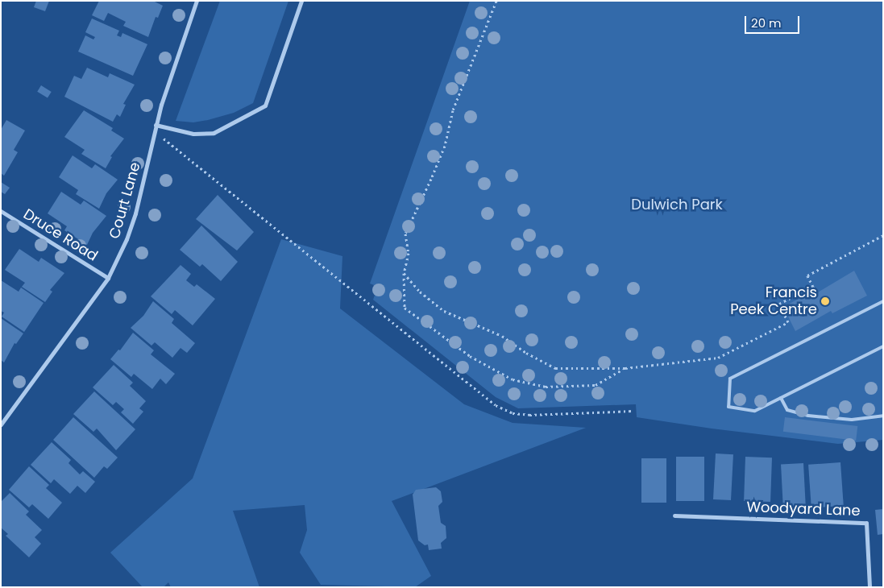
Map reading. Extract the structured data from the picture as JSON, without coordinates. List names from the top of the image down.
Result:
{
  "streets": {
    "street": ["Court Lane", "Druce Road", "Woodyard Lane"]
  },
  "crossings": [
    ["Court Lane", "Druce Road"]
  ],
  "parks": ["Dulwich Park"],
  "places": ["Francis Peek Centre"],
  "scale_bar": "20 m"
}
